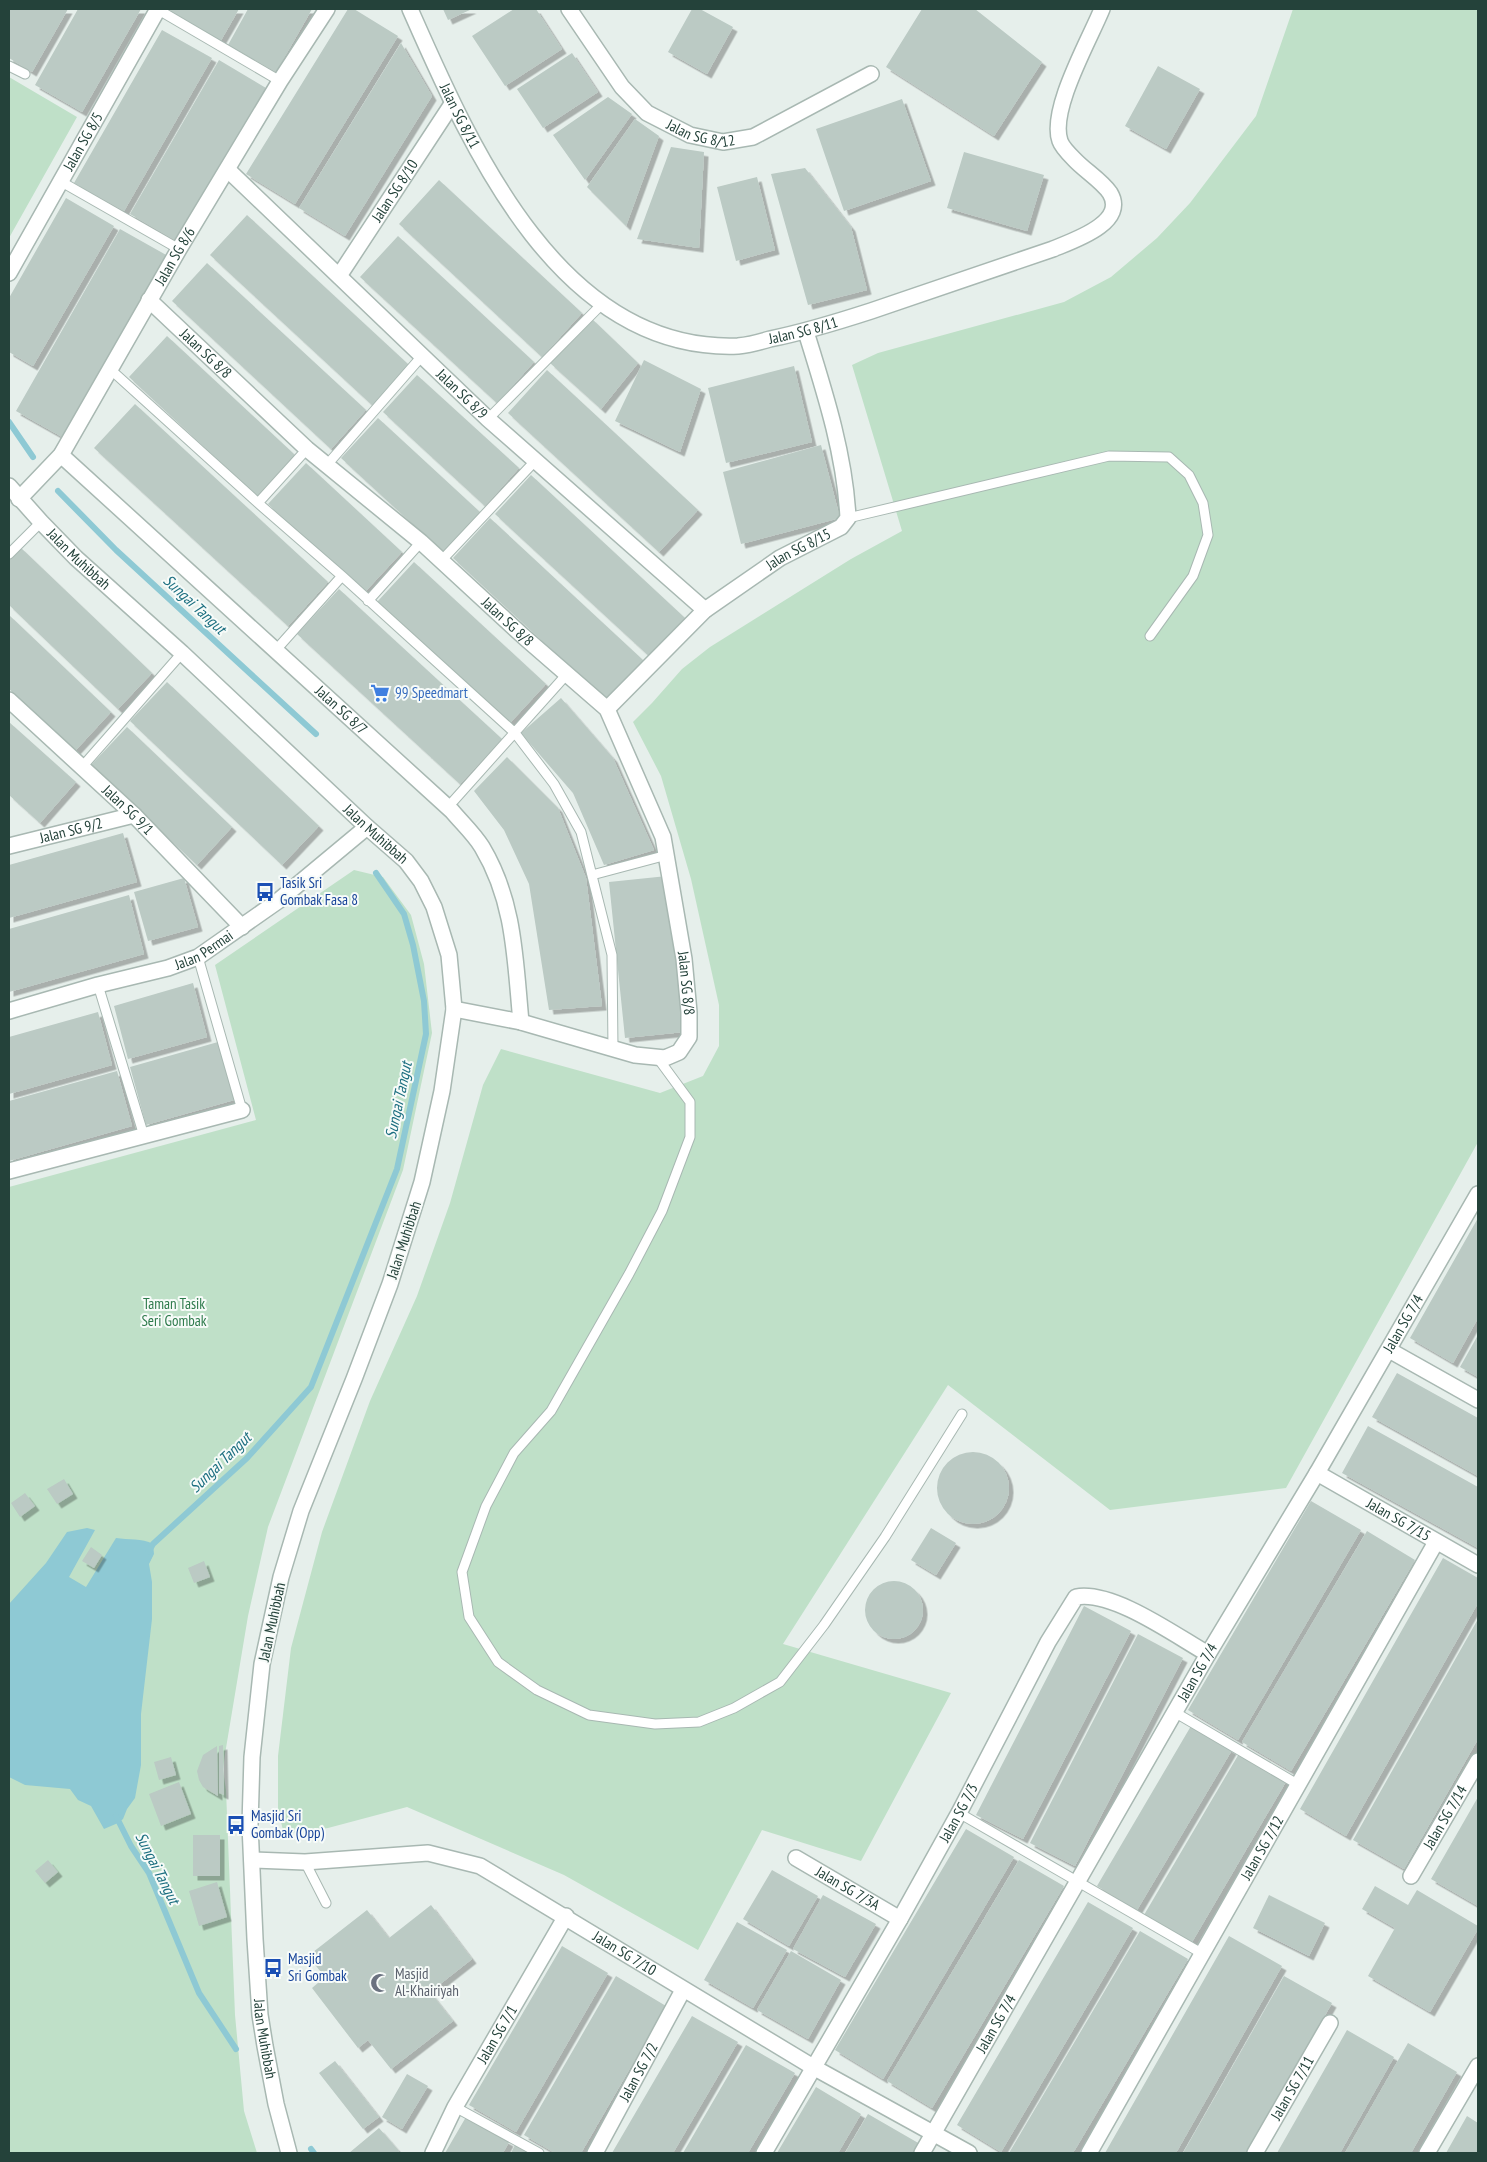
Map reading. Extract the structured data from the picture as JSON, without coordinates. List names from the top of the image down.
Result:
{
  "streets": {
    "street": [
      "Jalan SG 8/11",
      "Jalan SG 8/12",
      "Jalan SG 8/5",
      "Jalan SG 8/10",
      "Jalan SG 8/6",
      "Jalan SG 8/8",
      "Jalan SG 8/9",
      "Jalan SG 8/15",
      "Jalan Muhibbah",
      "Jalan SG 8/7",
      "Jalan SG 9/1",
      "Jalan SG 9/2",
      "Jalan Permai",
      "Jalan SG 7/4",
      "Jalan SG 7/15",
      "Jalan SG 7/3",
      "Jalan SG 7/14",
      "Jalan SG 7/12",
      "Jalan SG 7/3A",
      "Jalan SG 7/10",
      "Jalan SG 7/1",
      "Jalan SG 7/2",
      "Jalan SG 7/11"
    ]
  },
  "crossings": [
    ["Jalan SG 8/11", "Jalan SG 8/10"],
    ["Jalan SG 8/10", "Jalan SG 8/9"],
    ["Jalan SG 8/6", "Jalan SG 8/8"],
    ["Jalan SG 8/6", "Jalan SG 8/9"],
    ["Jalan SG 8/6", "Jalan Muhibbah"],
    ["Jalan SG 8/6", "Jalan SG 8/7"],
    ["Jalan SG 8/8", "Jalan SG 8/15"],
    ["Jalan SG 8/9", "Jalan SG 8/15"],
    ["Jalan Muhibbah", "Jalan Permai"],
    ["Jalan Muhibbah", "Jalan SG 7/10"],
    ["Jalan SG 9/1", "Jalan SG 9/2"],
    ["Jalan SG 9/1", "Jalan Permai"],
    ["Jalan SG 7/4", "Jalan SG 7/15"],
    ["Jalan SG 7/4", "Jalan SG 7/3"],
    ["Jalan SG 7/4", "Jalan SG 7/10"],
    ["Jalan SG 7/15", "Jalan SG 7/12"],
    ["Jalan SG 7/3", "Jalan SG 7/3A"],
    ["Jalan SG 7/3", "Jalan SG 7/10"],
    ["Jalan SG 7/10", "Jalan SG 7/1"],
    ["Jalan SG 7/10", "Jalan SG 7/2"]
  ],
  "water": ["Sungai Tangut"],
  "parks": ["Taman Tasik Seri Gombak"],
  "places": {
    "supermarket": ["99 Speedmart"],
    "bus stop": ["Tasik Sri Gombak Fasa 8", "Masjid Sri Gombak (Opp)", "Masjid Sri Gombak"],
    "mosque": ["Masjid Al-Khairiyah"]
  }
}
